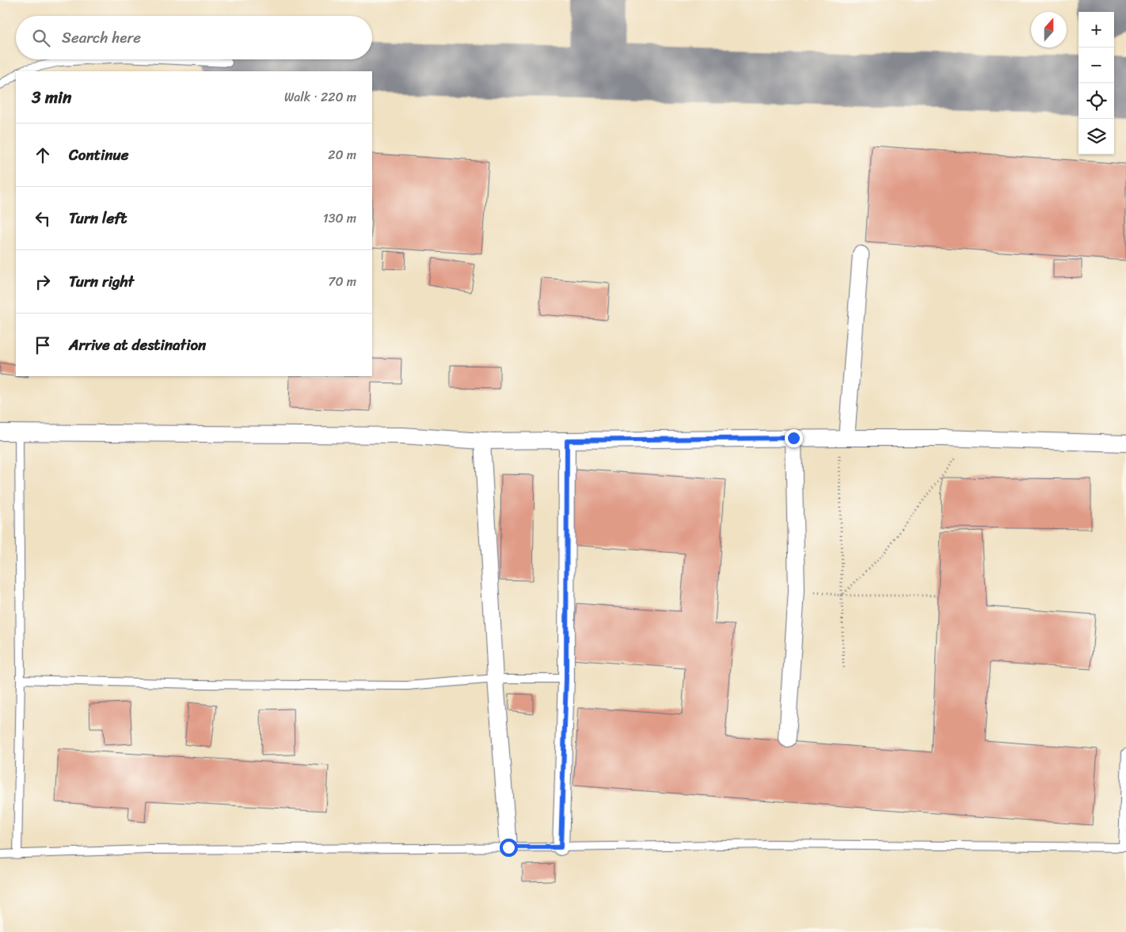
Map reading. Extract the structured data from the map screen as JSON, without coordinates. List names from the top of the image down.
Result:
{
  "north": "top",
  "page": {
    "map_buttons": ["+", "−"],
    "search": "Search here",
    "heading": ["3 min", "Walk · 220 m"],
    "list": [
      ["Continue", "20 m"],
      ["Turn left", "130 m"],
      ["Turn right", "70 m"],
      "Arrive at destination"
    ]
  }
}
